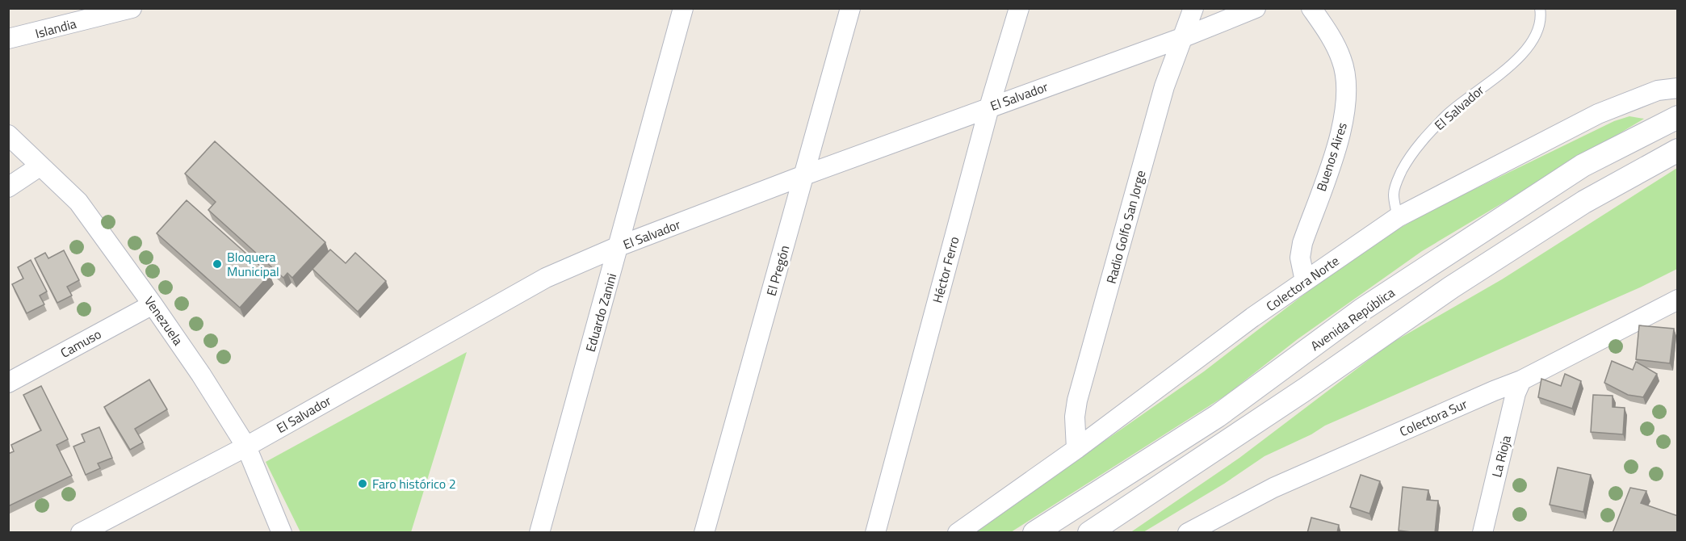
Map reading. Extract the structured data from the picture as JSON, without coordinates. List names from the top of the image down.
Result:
{
  "streets": {
    "street": [
      "Islandia",
      "El Salvador",
      "Buenos Aires",
      "Radio Golfo San Jorge",
      "Héctor Ferro",
      "El Pregón",
      "Colectora Norte",
      "Eduardo Zanini",
      "Avenida República",
      "Venezuela",
      "Camuso",
      "Colectora Sur",
      "La Rioja"
    ]
  },
  "crossings": [
    ["El Salvador", "Radio Golfo San Jorge"],
    ["El Salvador", "Héctor Ferro"],
    ["El Salvador", "El Pregón"],
    ["El Salvador", "Colectora Norte"],
    ["El Salvador", "Eduardo Zanini"],
    ["El Salvador", "Venezuela"],
    ["Buenos Aires", "Colectora Norte"],
    ["Radio Golfo San Jorge", "Colectora Norte"],
    ["Venezuela", "Camuso"],
    ["Colectora Sur", "La Rioja"]
  ],
  "places": ["Bloquera Municipal", "Faro histórico 2"]
}
